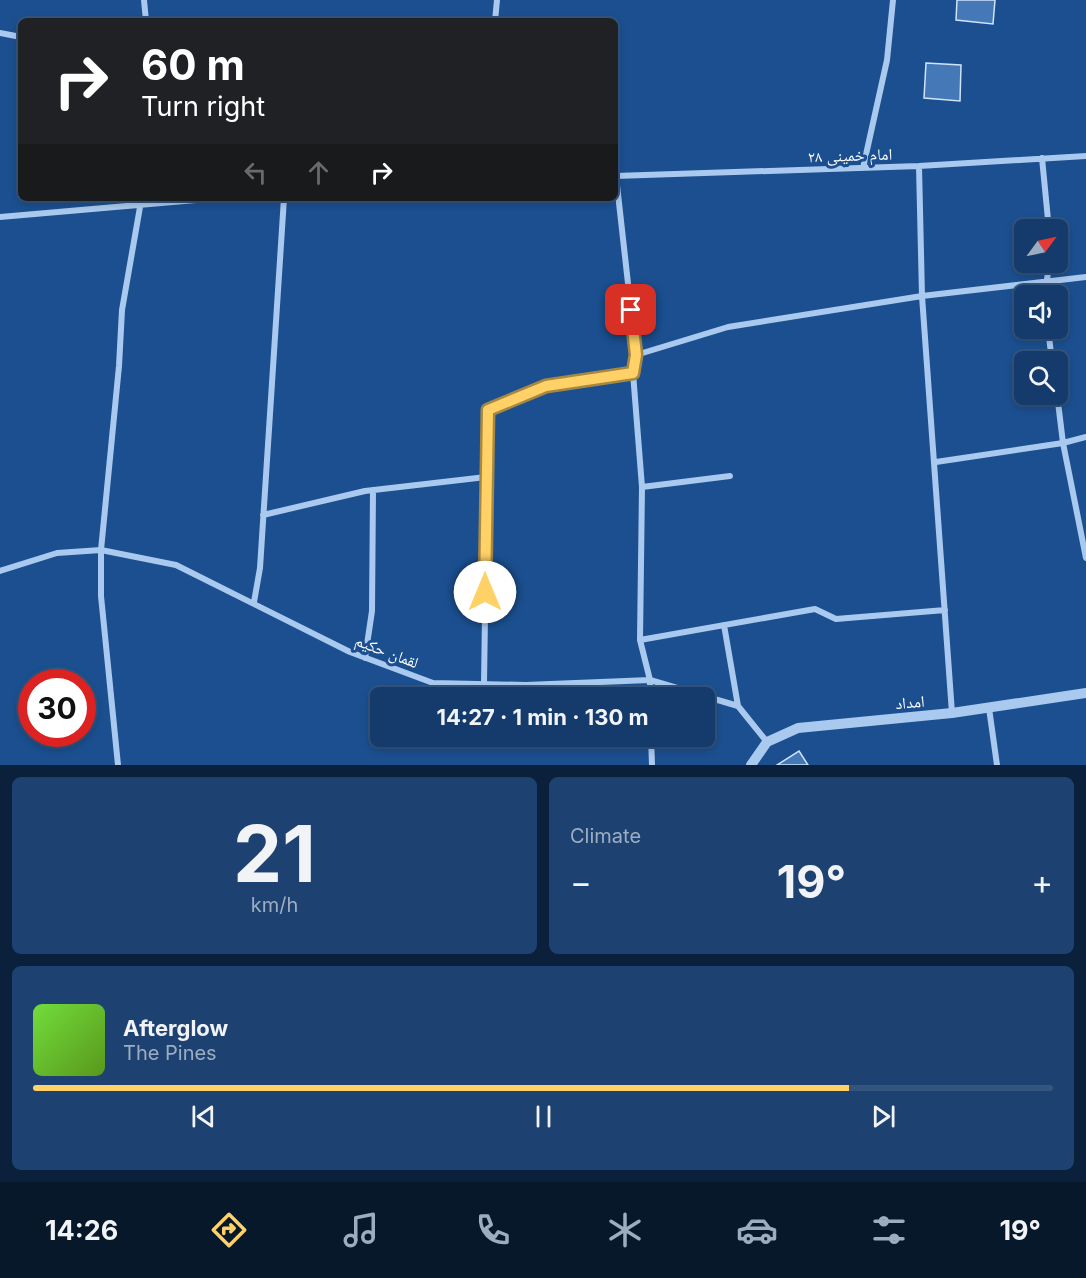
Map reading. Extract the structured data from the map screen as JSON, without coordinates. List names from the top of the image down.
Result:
{
  "streets": {
    "street": ["امام خمینی ۲۸", "لقمان حکیم", "امداد"]
  },
  "north": "top right",
  "page": {
    "turn": ["60 m", "Turn right"],
    "limit": "30",
    "trip": "14:27 · 1 min · 130 m",
    "tile": [
      ["21", "km/h"],
      "Climate"
    ],
    "heat": ["−", "19°", "+"],
    "song": ["Afterglow", "The Pines"],
    "tabs": ["14:26", "19°"]
  }
}
